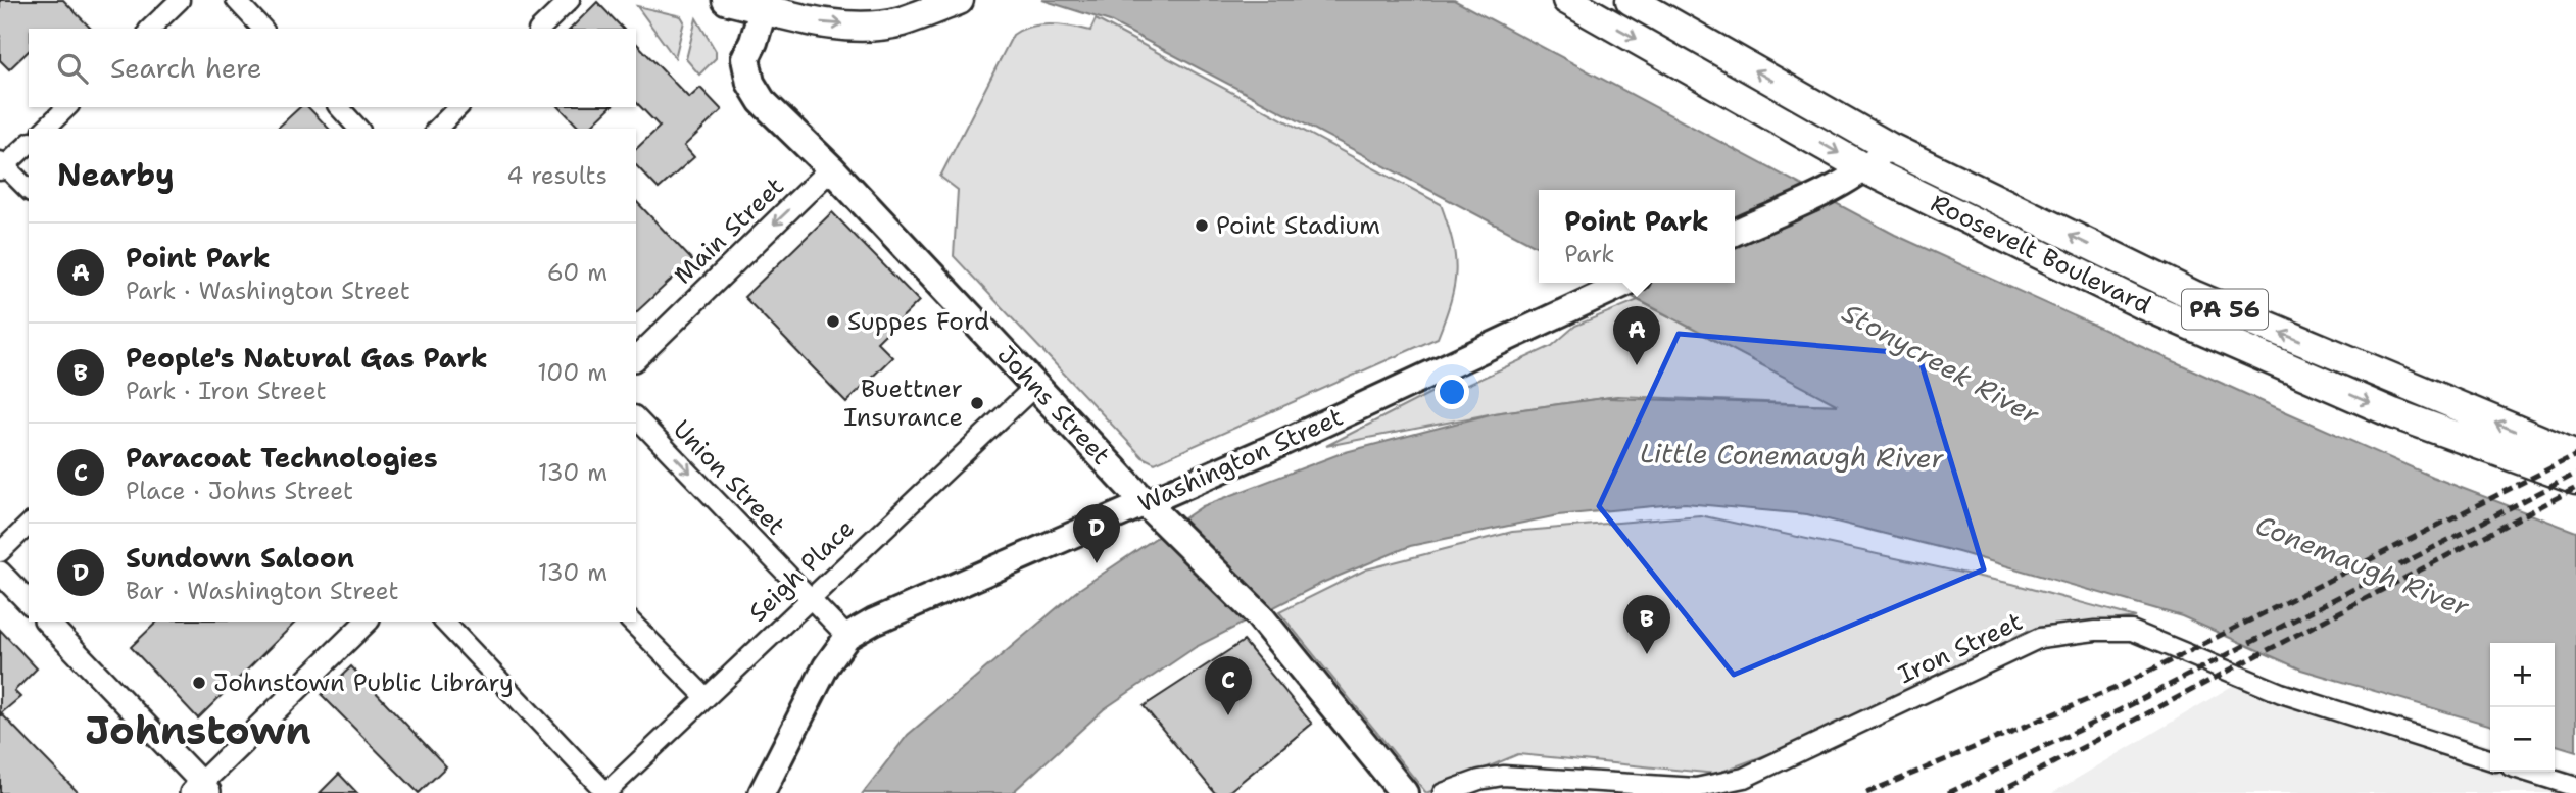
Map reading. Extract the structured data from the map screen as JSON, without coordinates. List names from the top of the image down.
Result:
{
  "streets": {
    "highway": ["Roosevelt Boulevard", "PA 56"],
    "main road": ["Johns Street", "Washington Street"],
    "street": [
      "Main Street",
      "Union Street",
      "Seigh Place",
      "Iron Street"
    ]
  },
  "crossings": [
    ["Main Street", "Johns Street"],
    ["Johns Street", "Washington Street"],
    ["Johns Street", "Seigh Place"],
    ["Washington Street", "Union Street"],
    ["Union Street", "Seigh Place"]
  ],
  "one_way": ["Main Street"],
  "districts": ["Johnstown"],
  "water": ["Stonycreek River", "Little Conemaugh River", "Conemaugh River"],
  "places": [
    "Point Stadium",
    "Suppes Ford",
    "Buettner Insurance",
    "Johnstown Public Library"
  ],
  "page": {
    "search": "Search here",
    "heading": ["Nearby", "4 results"],
    "popup": ["Point Park", "Park"],
    "list": [
      {
        "mark": "A",
        "name": "Point Park",
        "note": "Park · Washington Street",
        "value": "60 m"
      },
      {
        "mark": "B",
        "name": "People's Natural Gas Park",
        "note": "Park · Iron Street",
        "value": "100 m"
      },
      {
        "mark": "C",
        "name": "Paracoat Technologies",
        "note": "Place · Johns Street",
        "value": "130 m"
      },
      {
        "mark": "D",
        "name": "Sundown Saloon",
        "note": "Bar · Washington Street",
        "value": "130 m"
      }
    ],
    "pins": [
      "A",
      "D",
      "B",
      "C"
    ],
    "map_buttons": ["+", "−"]
  }
}
